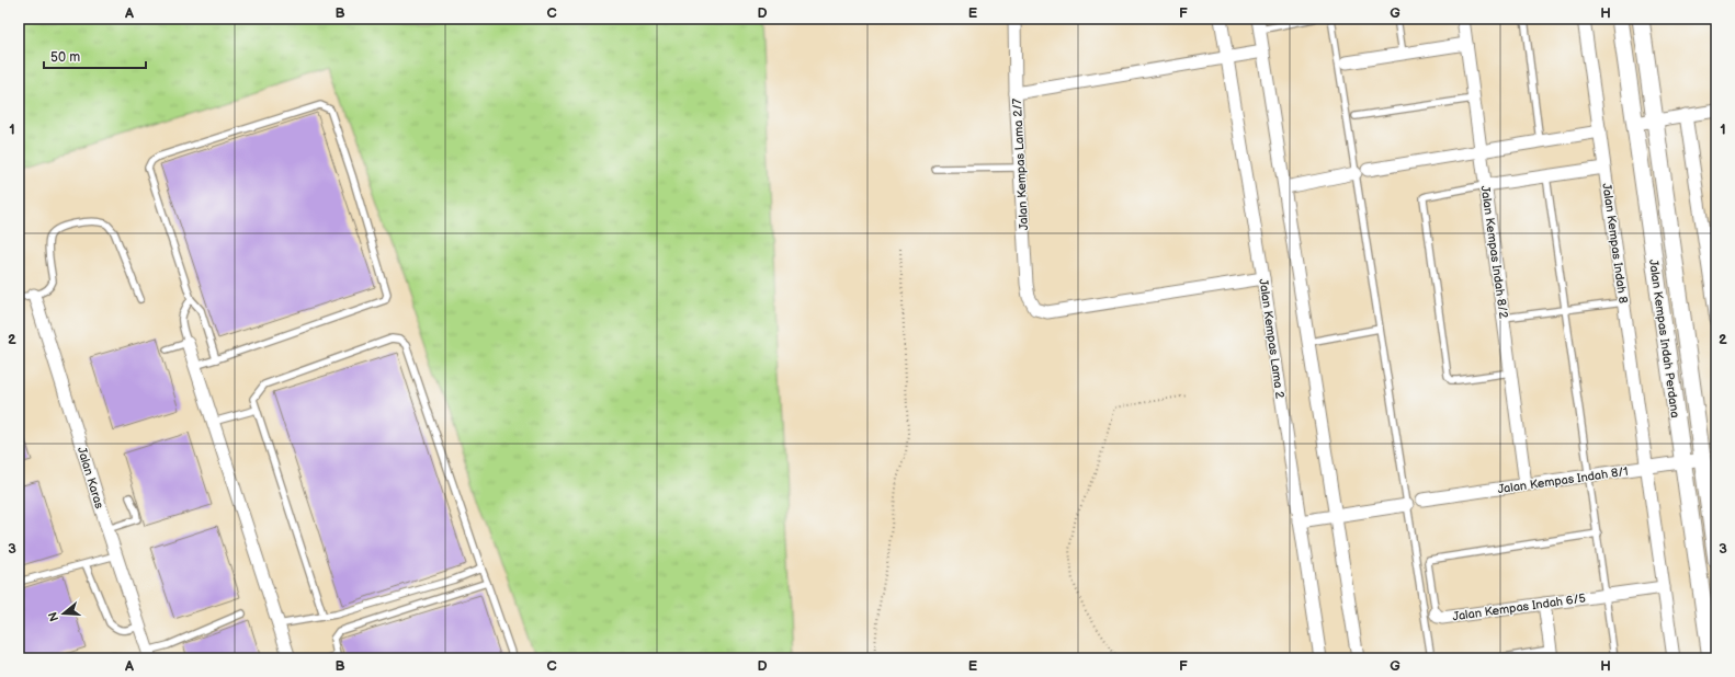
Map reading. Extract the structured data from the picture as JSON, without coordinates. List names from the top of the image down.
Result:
{
  "streets": {
    "street": [
      "Jalan Kempas Lama 2/7",
      "Jalan Kempas Indah 8",
      "Jalan Kempas Indah 8/2",
      "Jalan Kempas Lama 2",
      "Jalan Kempas Indah Perdana",
      "Jalan Karas",
      "Jalan Kempas Indah 8/1",
      "Jalan Kempas Indah 6/5"
    ]
  },
  "crossings": [
    ["Jalan Kempas Lama 2/7", "Jalan Kempas Lama 2"],
    ["Jalan Kempas Indah 8", "Jalan Kempas Indah 8/1"],
    ["Jalan Kempas Indah 8", "Jalan Kempas Indah 6/5"],
    ["Jalan Kempas Indah 8/2", "Jalan Kempas Indah 8/1"],
    ["Jalan Kempas Indah Perdana", "Jalan Kempas Indah 8/1"]
  ],
  "scale_bar": "50 m",
  "north": "left",
  "grid": {
    "columns": [
      "A",
      "B",
      "C",
      "D",
      "E",
      "F",
      "G",
      "H"
    ],
    "rows": ["1", "2", "3"]
  }
}
